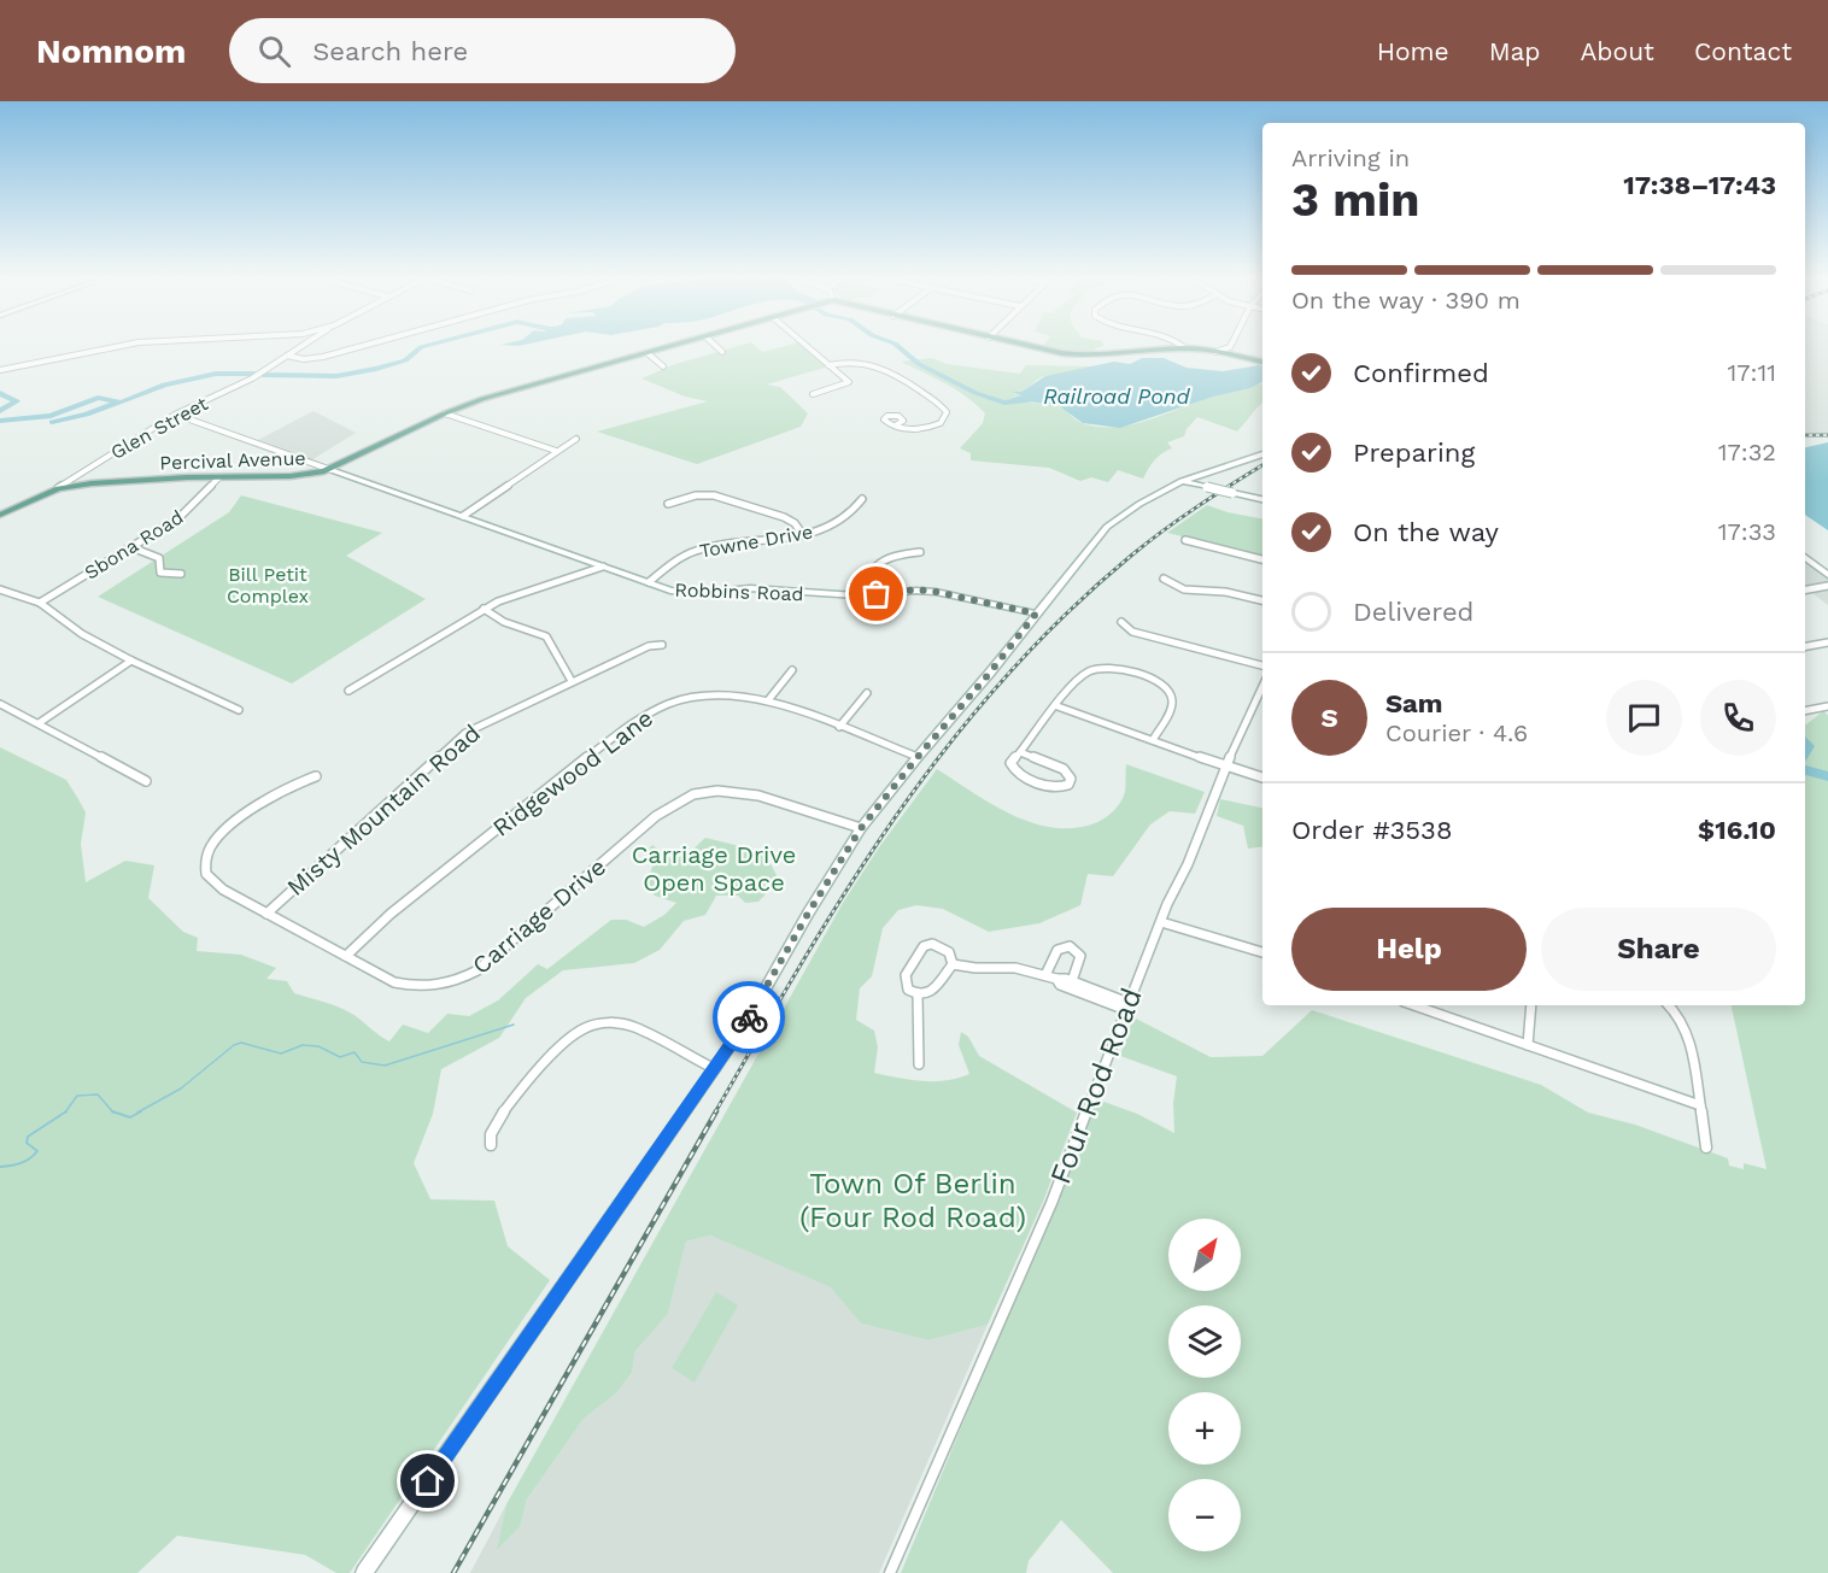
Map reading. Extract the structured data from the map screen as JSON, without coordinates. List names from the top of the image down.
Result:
{
  "streets": {
    "main road": ["Percival Avenue"],
    "street": [
      "Glen Street",
      "Towne Drive",
      "Sbona Road",
      "Robbins Road",
      "Ridgewood Lane",
      "Misty Mountain Road",
      "Carriage Drive",
      "Four Rod Road"
    ]
  },
  "crossings": [
    ["Glen Street", "Percival Avenue"],
    ["Percival Avenue", "Sbona Road"],
    ["Percival Avenue", "Robbins Road"],
    ["Towne Drive", "Robbins Road"],
    ["Ridgewood Lane", "Carriage Drive"],
    ["Misty Mountain Road", "Carriage Drive"]
  ],
  "water": ["Railroad Pond"],
  "parks": ["Bill Petit Complex", "Carriage Drive Open Space", "Town Of Berlin (Four Rod Road)"],
  "north": "top right",
  "page": {
    "header": "Nomnom",
    "search": "Search here",
    "nav": [
      "Home",
      "Map",
      "About",
      "Contact"
    ],
    "heading": ["3 min", "Arriving in", "17:38–17:43"],
    "panel": [
      "Sam",
      "Courier · 4.6",
      "Order #3538",
      "$16.10"
    ],
    "bar": "On the way · 390 m",
    "list": [
      ["Confirmed", "17:11"],
      ["Preparing", "17:32"],
      ["On the way", "17:33"],
      "Delivered"
    ],
    "round": "S",
    "buttons": ["Help", "Share"],
    "map_buttons": ["+", "−"]
  }
}
